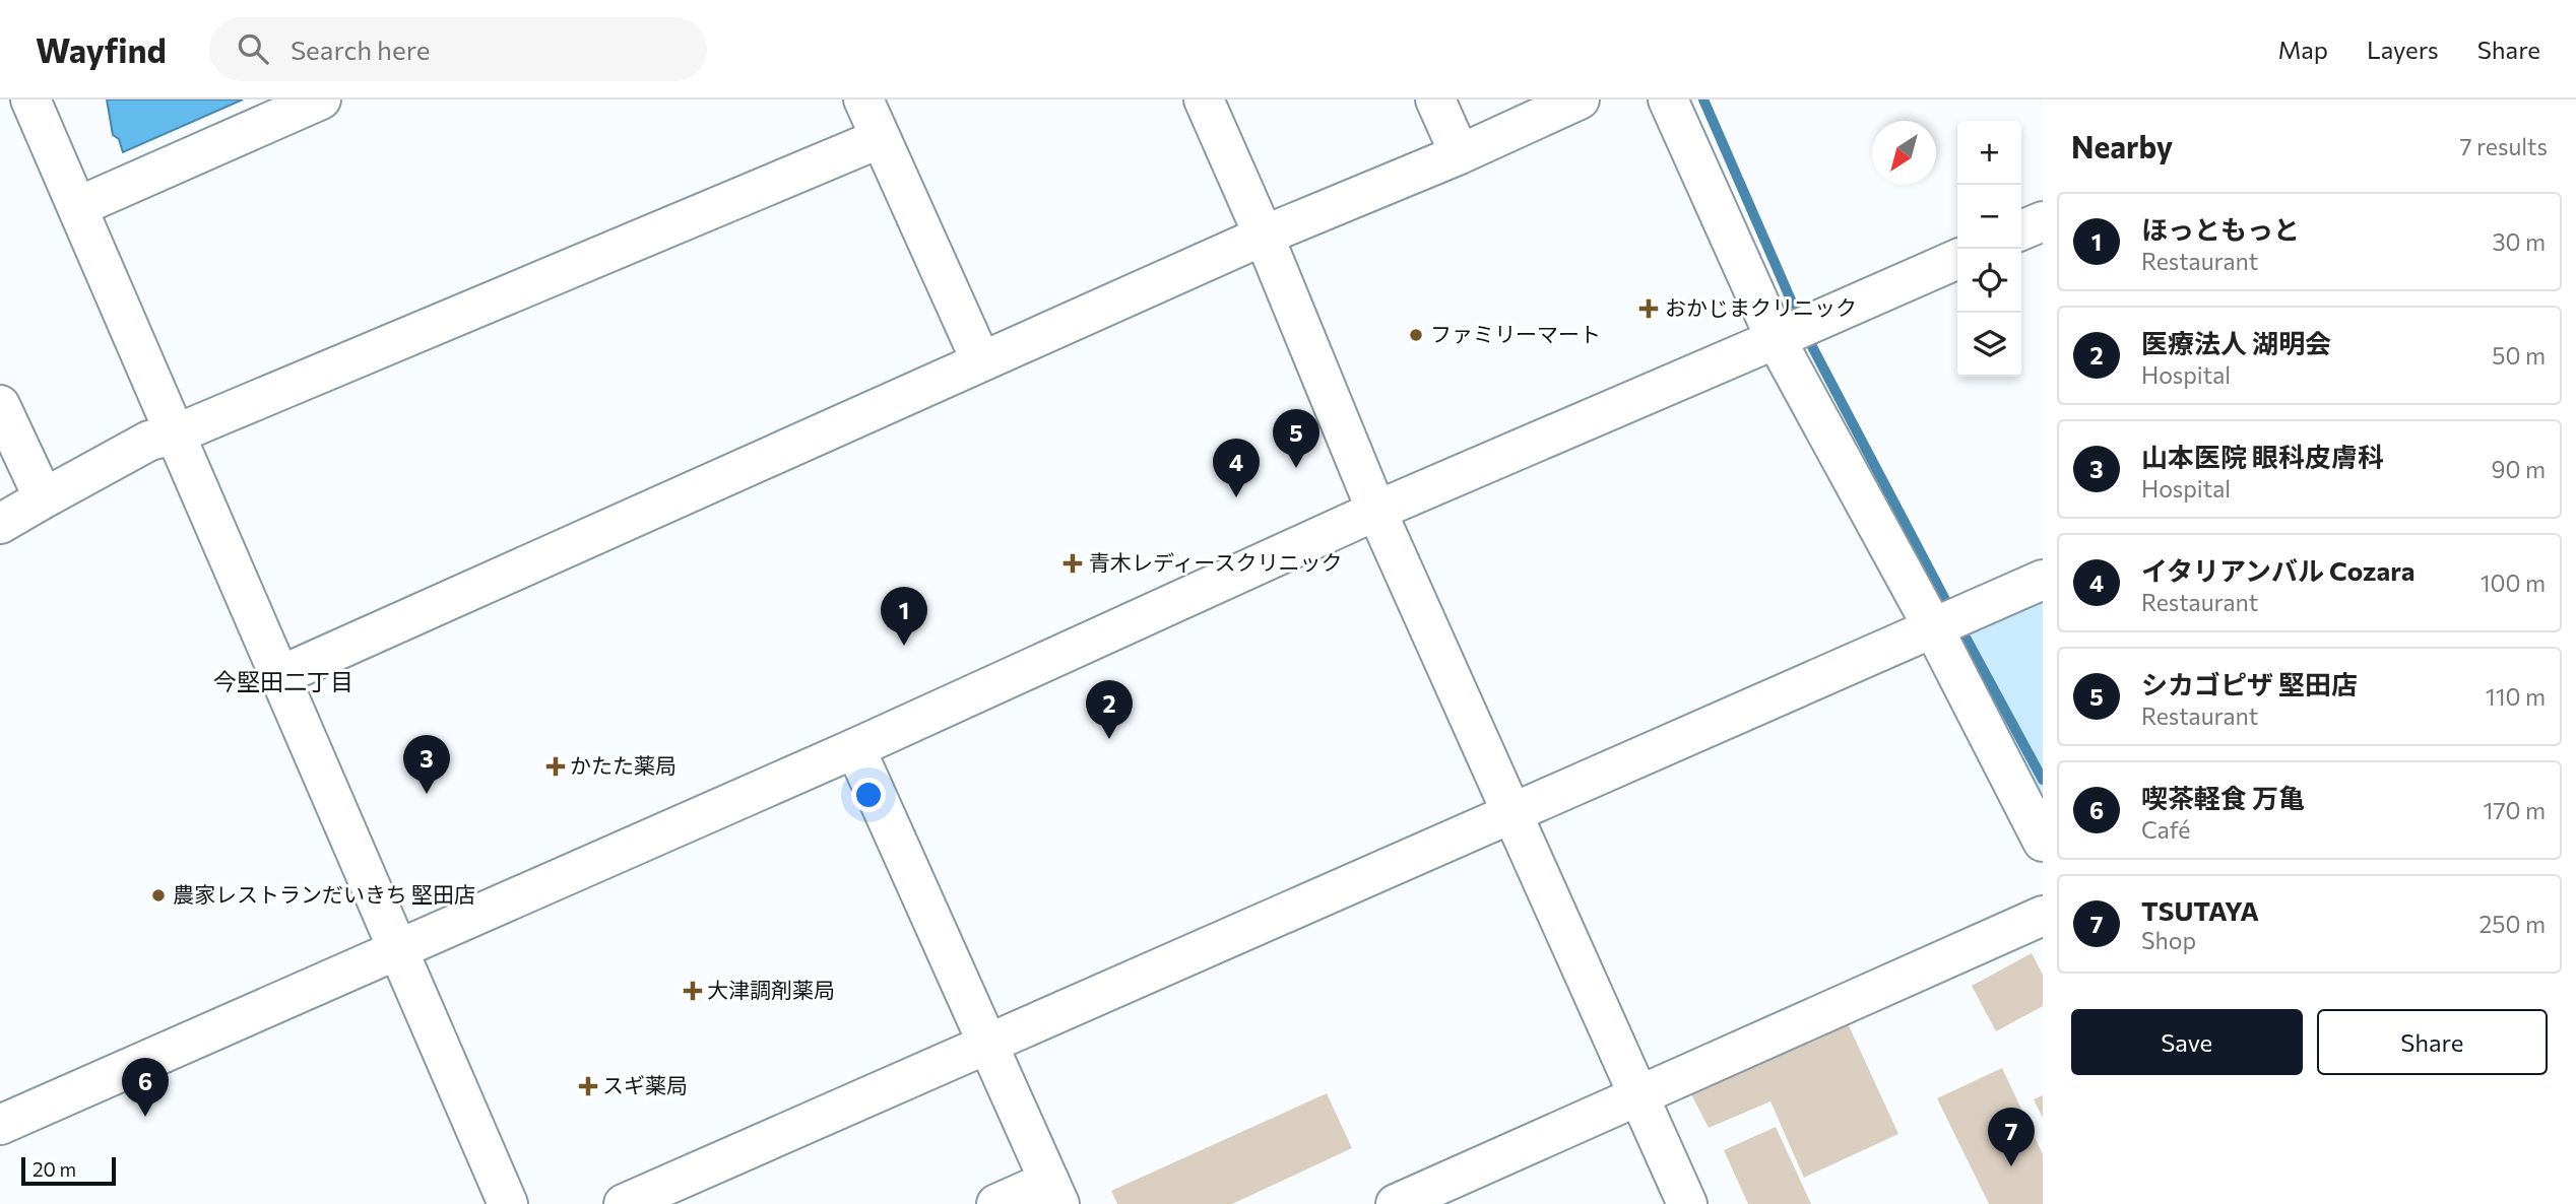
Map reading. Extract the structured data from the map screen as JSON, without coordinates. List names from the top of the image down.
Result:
{
  "districts": ["今堅田二丁目"],
  "places": {
    "health": [
      "おかじまクリニック",
      "青木レディースクリニック",
      "かたた薬局",
      "大津調剤薬局",
      "スギ薬局"
    ],
    "other": ["ファミリーマート", "農家レストランだいきち 堅田店"]
  },
  "scale_bar": "20 m",
  "north": "bottom left",
  "page": {
    "header": "Wayfind",
    "search": "Search here",
    "nav": ["Map", "Layers", "Share"],
    "heading": ["Nearby", "7 results"],
    "map_buttons": ["+", "−"],
    "list": [
      {
        "mark": "1",
        "name": "ほっともっと",
        "note": "Restaurant",
        "value": "30 m"
      },
      {
        "mark": "2",
        "name": "医療法人 湖明会",
        "note": "Hospital",
        "value": "50 m"
      },
      {
        "mark": "3",
        "name": "山本医院 眼科皮膚科",
        "note": "Hospital",
        "value": "90 m"
      },
      {
        "mark": "4",
        "name": "イタリアンバル Cozara",
        "note": "Restaurant",
        "value": "100 m"
      },
      {
        "mark": "5",
        "name": "シカゴピザ 堅田店",
        "note": "Restaurant",
        "value": "110 m"
      },
      {
        "mark": "6",
        "name": "喫茶軽食 万亀",
        "note": "Café",
        "value": "170 m"
      },
      {
        "mark": "7",
        "name": "TSUTAYA",
        "note": "Shop",
        "value": "250 m"
      }
    ],
    "pins": [
      "5",
      "4",
      "1",
      "2",
      "3",
      "6",
      "7"
    ],
    "buttons": ["Save", "Share"],
    "scale": "20 m"
  }
}
